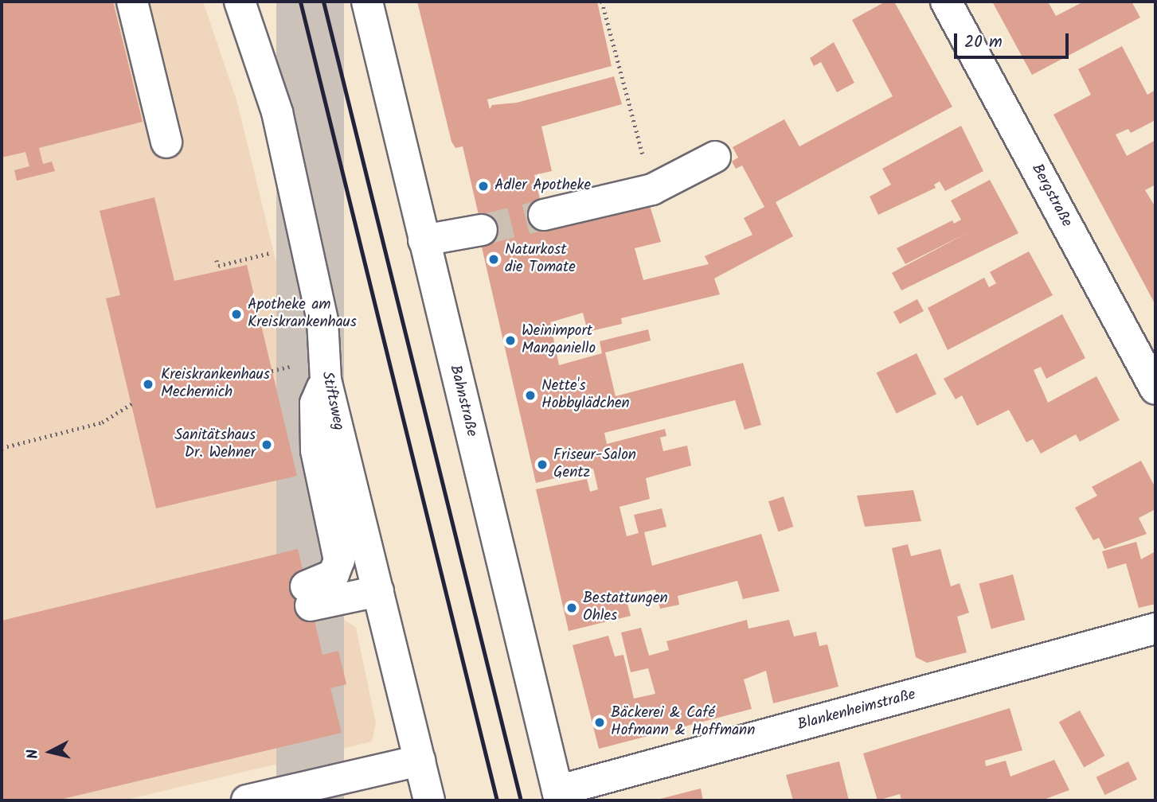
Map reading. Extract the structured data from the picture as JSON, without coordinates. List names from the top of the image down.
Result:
{
  "streets": {
    "street": [
      "Bergstraße",
      "Stiftsweg",
      "Bahnstraße",
      "Blankenheimstraße"
    ]
  },
  "crossings": [
    ["Bahnstraße", "Blankenheimstraße"]
  ],
  "places": [
    "Adler Apotheke",
    "Naturkost die Tomate",
    "Apotheke am Kreiskrankenhaus",
    "Weinimport Manganiello",
    "Kreiskrankenhaus Mechernich",
    "Nette's Hobbylädchen",
    "Sanitätshaus Dr. Wehner",
    "Friseur-Salon Gentz",
    "Bestattungen Ohles",
    "Bäckerei & Café Hofmann & Hoffmann"
  ],
  "scale_bar": "20 m",
  "north": "left"
}
